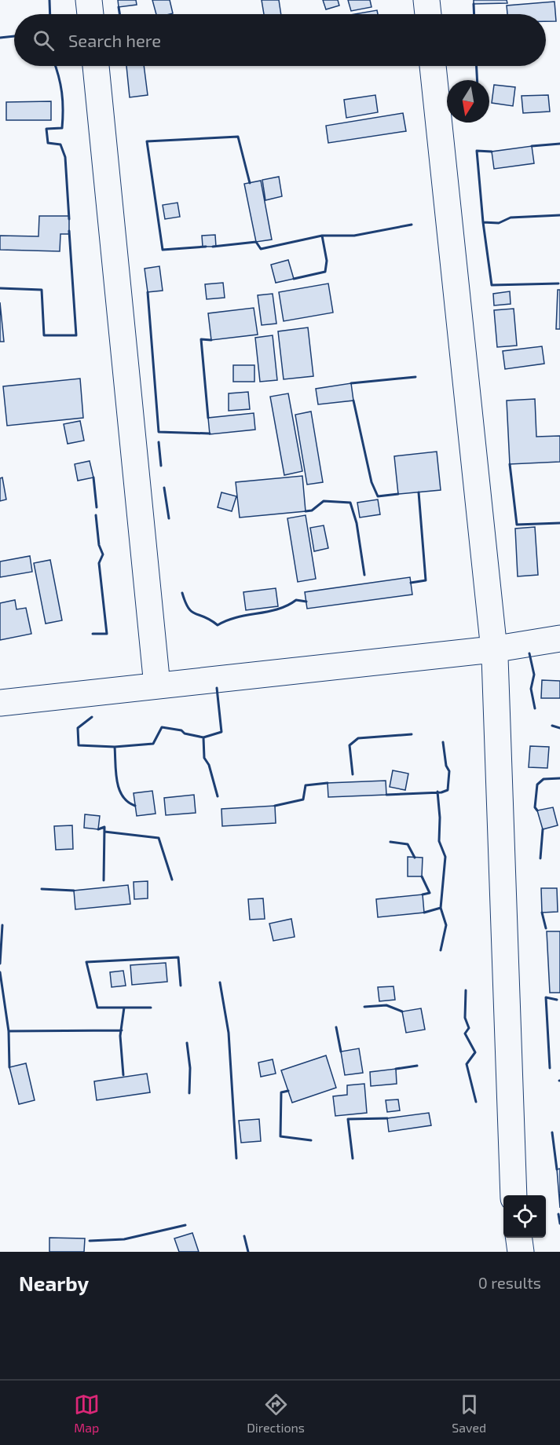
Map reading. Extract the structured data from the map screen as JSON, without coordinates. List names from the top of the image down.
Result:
{
  "north": "bottom",
  "page": {
    "search": "Search here",
    "heading": ["Nearby", "0 results"],
    "nav": ["Map", "Directions", "Saved"]
  }
}
